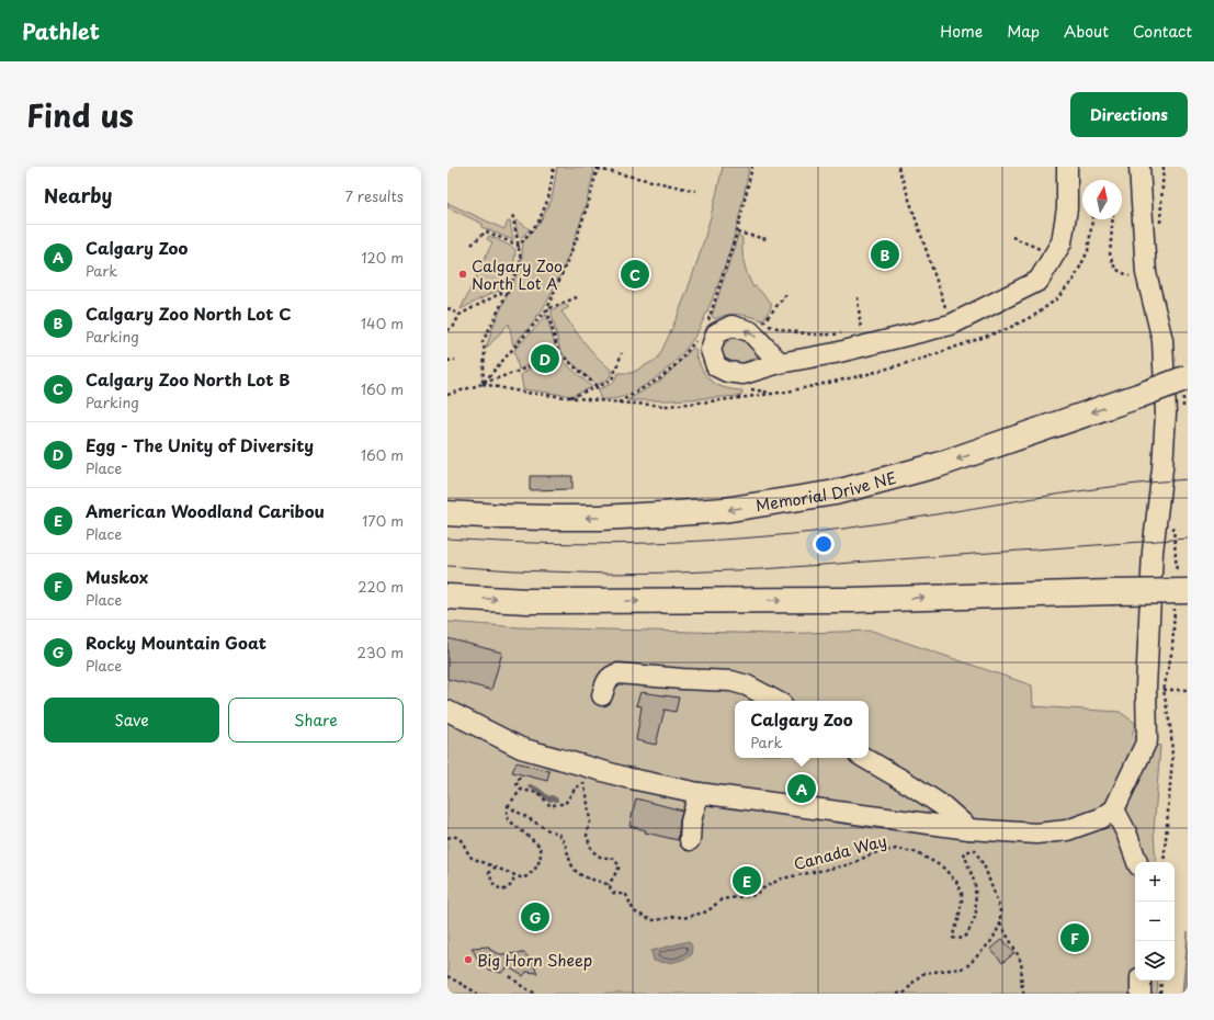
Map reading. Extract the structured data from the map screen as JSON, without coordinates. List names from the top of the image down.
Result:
{
  "streets": {
    "highway": ["Memorial Drive NE"],
    "path": ["Canada Way"]
  },
  "places": ["Calgary Zoo North Lot A", "Big Horn Sheep"],
  "north": "top",
  "page": {
    "header": "Pathlet",
    "nav": [
      "Home",
      "Map",
      "About",
      "Contact"
    ],
    "title": "Find us",
    "buttons": [
      "Directions",
      ["Save", "Share"]
    ],
    "heading": ["Nearby", "7 results"],
    "list": [
      {
        "mark": "A",
        "name": "Calgary Zoo",
        "note": "Park",
        "value": "120 m"
      },
      {
        "mark": "B",
        "name": "Calgary Zoo North Lot C",
        "note": "Parking",
        "value": "140 m"
      },
      {
        "mark": "C",
        "name": "Calgary Zoo North Lot B",
        "note": "Parking",
        "value": "160 m"
      },
      {
        "mark": "D",
        "name": "Egg - The Unity of Diversity",
        "note": "Place",
        "value": "160 m"
      },
      {
        "mark": "E",
        "name": "American Woodland Caribou",
        "note": "Place",
        "value": "170 m"
      },
      {
        "mark": "F",
        "name": "Muskox",
        "note": "Place",
        "value": "220 m"
      },
      {
        "mark": "G",
        "name": "Rocky Mountain Goat",
        "note": "Place",
        "value": "230 m"
      }
    ],
    "pins": [
      "B",
      "C",
      "D",
      "A",
      "E",
      "G",
      "F"
    ],
    "popup": ["Calgary Zoo", "Park"],
    "map_buttons": ["+", "−"]
  }
}
